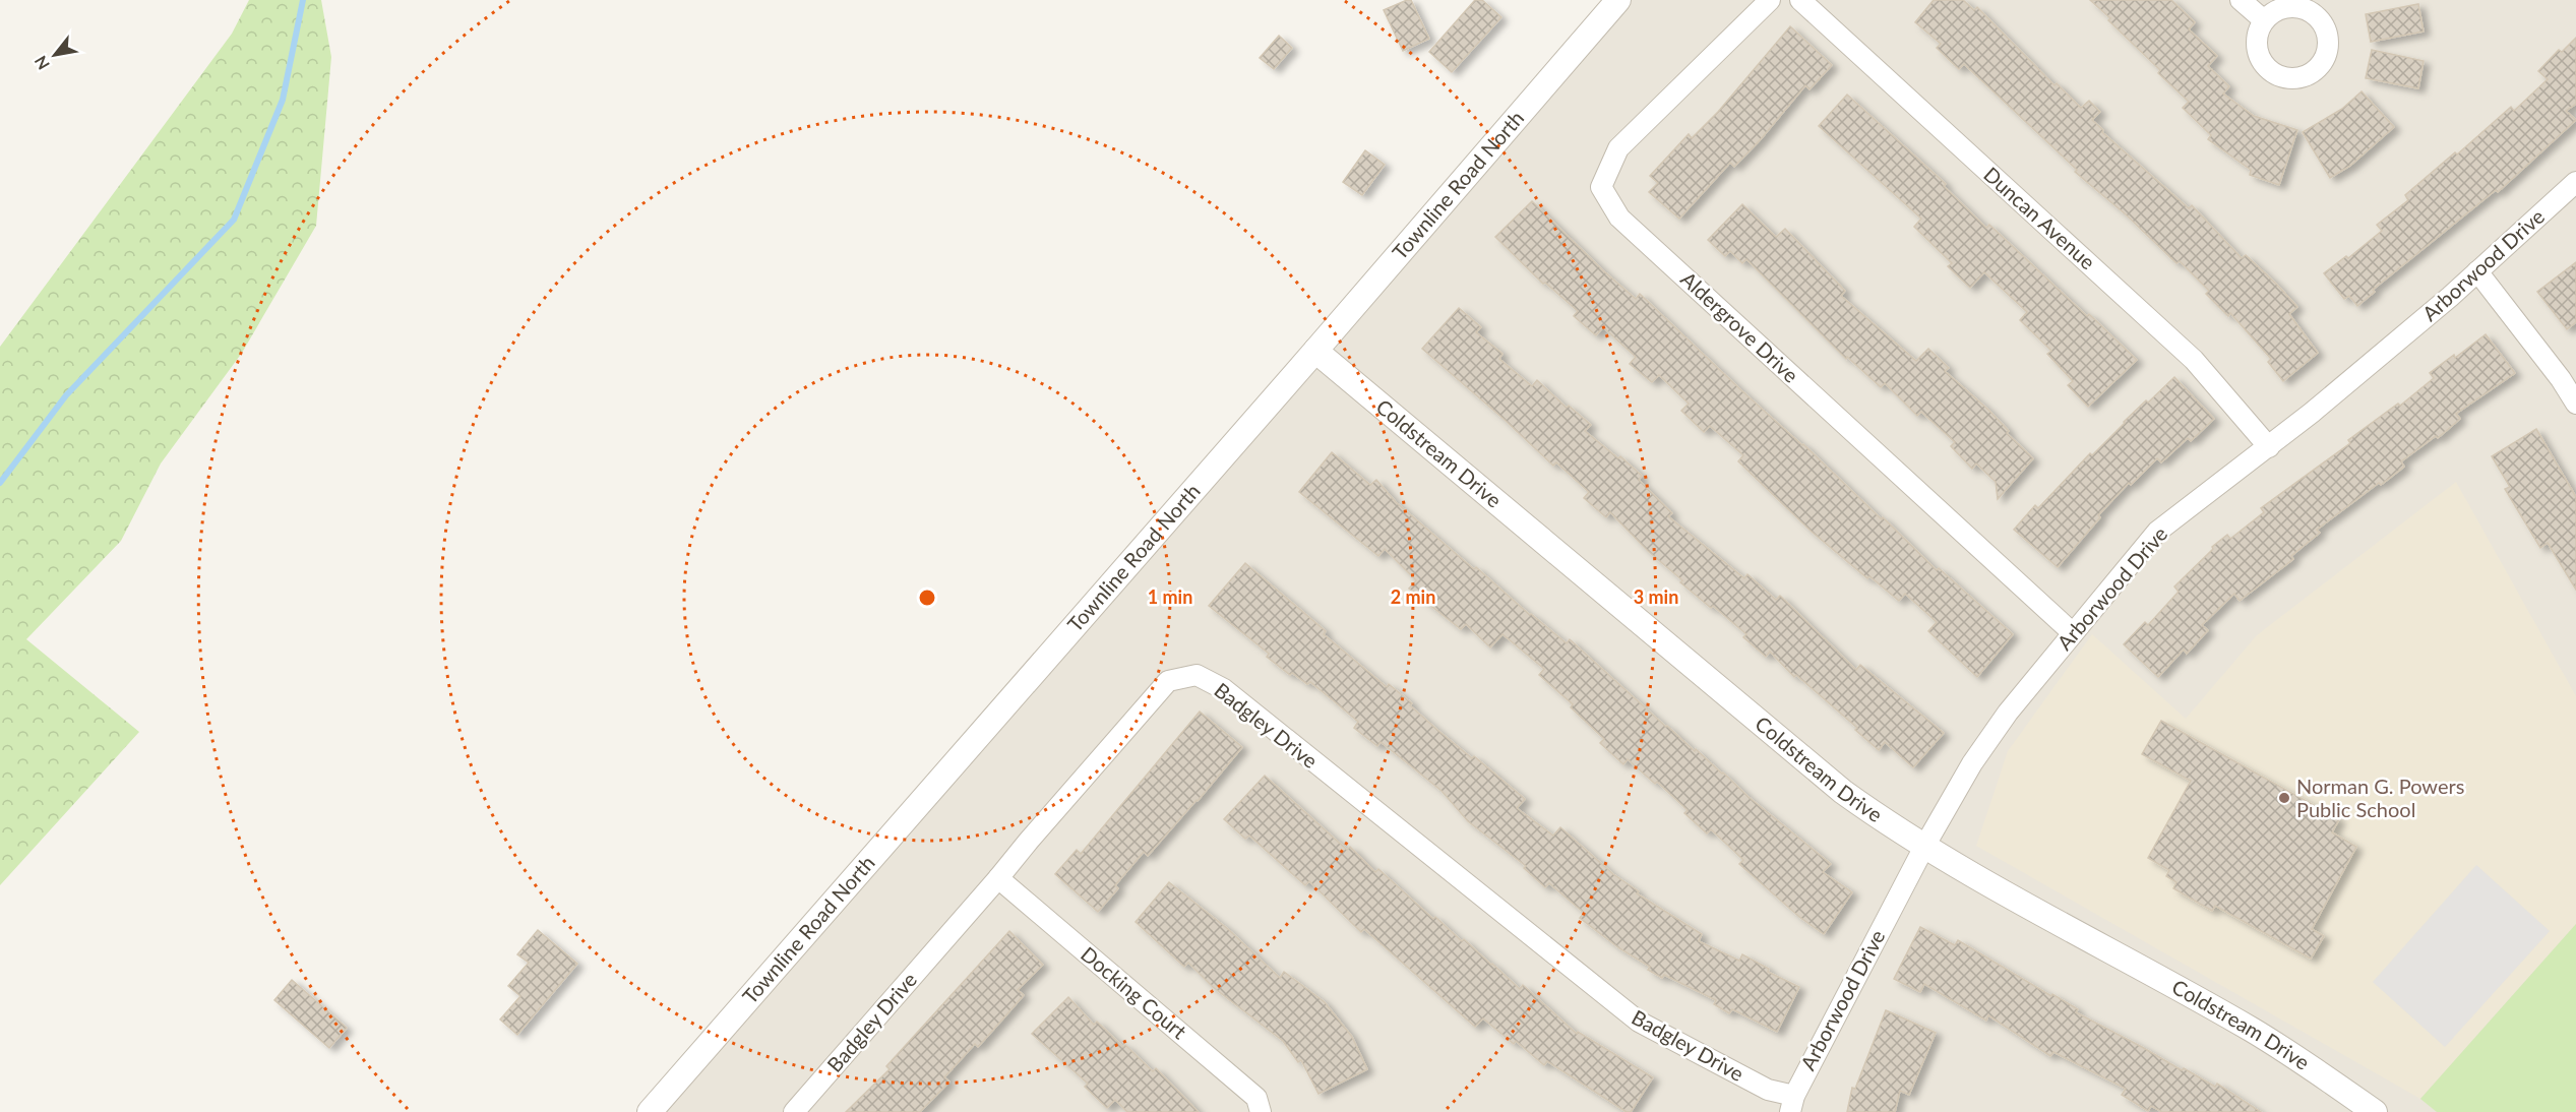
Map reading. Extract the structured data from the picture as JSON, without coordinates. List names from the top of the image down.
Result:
{
  "streets": {
    "street": [
      "Townline Road North",
      "Duncan Avenue",
      "Arborwood Drive",
      "Aldergrove Drive",
      "Coldstream Drive",
      "Badgley Drive",
      "Docking Court"
    ]
  },
  "crossings": [
    ["Townline Road North", "Coldstream Drive"],
    ["Duncan Avenue", "Arborwood Drive"],
    ["Arborwood Drive", "Aldergrove Drive"],
    ["Arborwood Drive", "Coldstream Drive"],
    ["Arborwood Drive", "Badgley Drive"],
    ["Badgley Drive", "Docking Court"]
  ],
  "places": ["Norman G. Powers Public School"],
  "north": "bottom left",
  "rings": ["1 min", "2 min", "3 min"]
}
